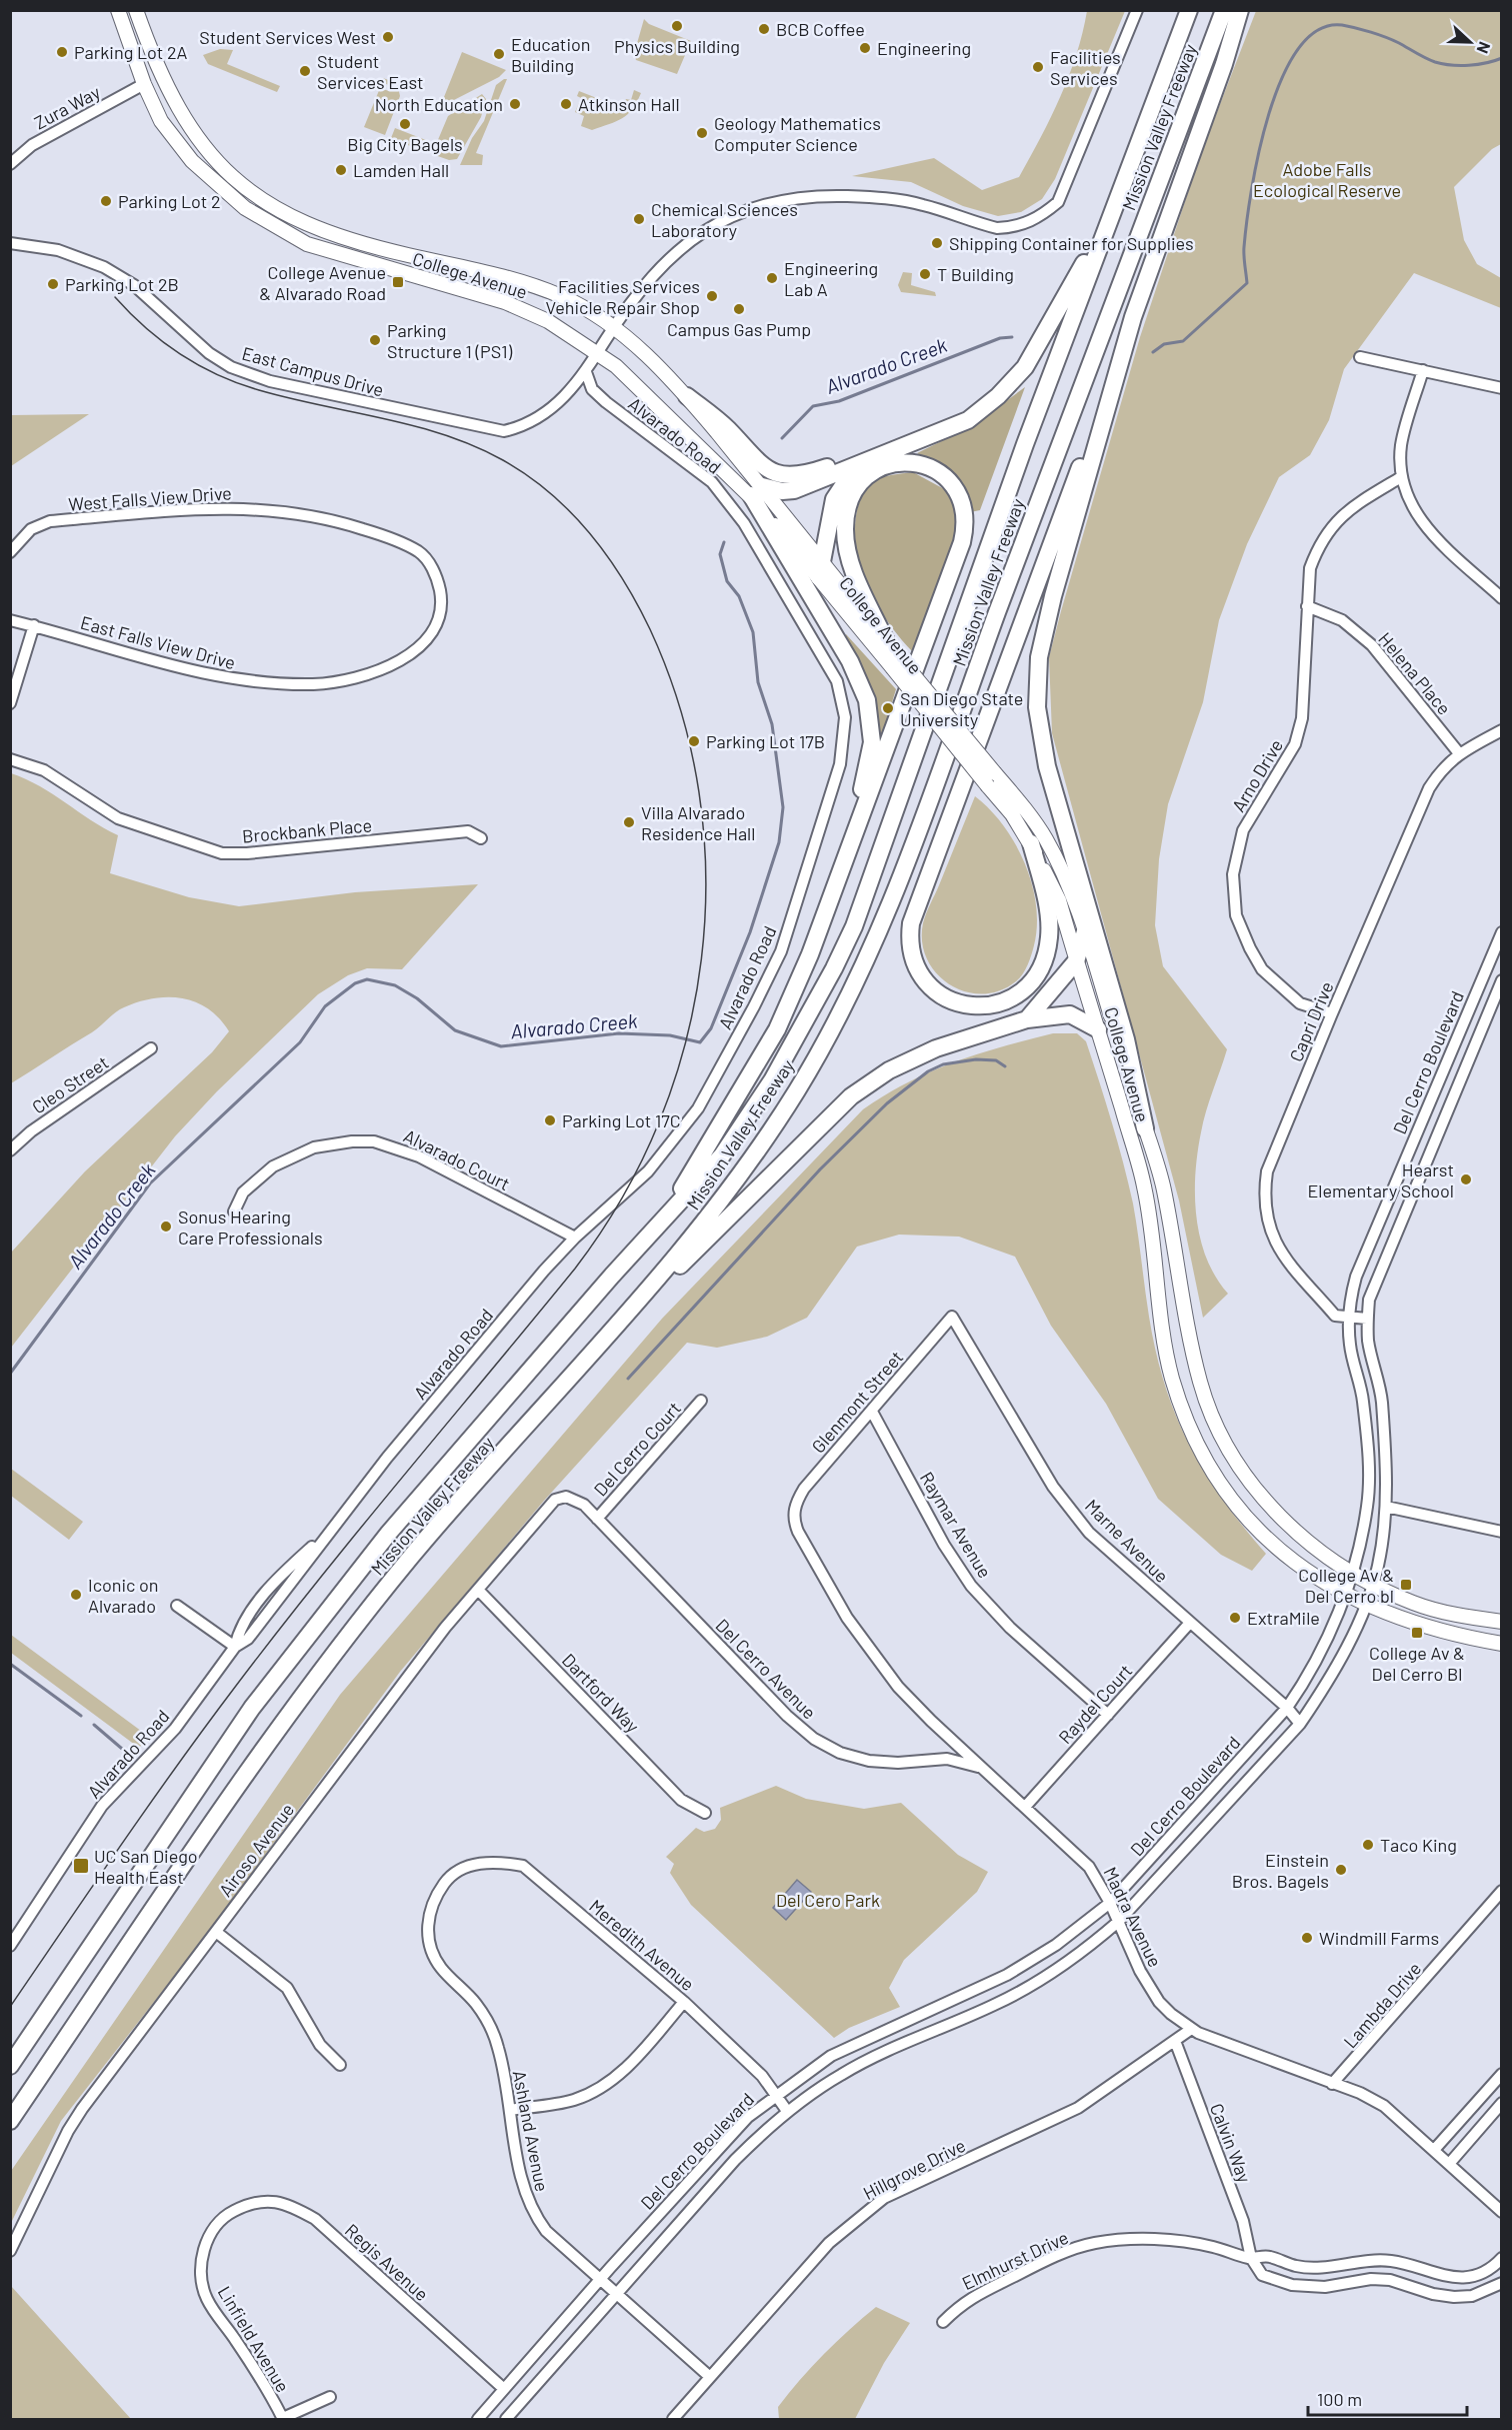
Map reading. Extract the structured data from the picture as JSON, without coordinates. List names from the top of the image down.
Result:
{
  "streets": {
    "highway": ["Mission Valley Freeway"],
    "main road": ["College Avenue"],
    "street": [
      "Zura Way",
      "East Campus Drive",
      "Alvarado Road",
      "West Falls View Drive",
      "East Falls View Drive",
      "Helena Place",
      "Arno Drive",
      "Brockbank Place",
      "Capri Drive",
      "Del Cerro Boulevard",
      "Cleo Street",
      "Alvarado Court",
      "Glenmont Street",
      "Del Cerro Court",
      "Raymar Avenue",
      "Marne Avenue",
      "Del Cerro Avenue",
      "Dartford Way",
      "Raydel Court",
      "Airoso Avenue",
      "Madra Avenue",
      "Meredith Avenue",
      "Lambda Drive",
      "Ashland Avenue",
      "Calvin Way",
      "Hillgrove Drive",
      "Elmhurst Drive",
      "Regis Avenue",
      "Linfield Avenue"
    ]
  },
  "crossings": [
    ["Zura Way", "College Avenue"],
    ["College Avenue", "Del Cerro Boulevard"],
    ["East Campus Drive", "Alvarado Road"],
    ["Alvarado Road", "Alvarado Court"],
    ["West Falls View Drive", "East Falls View Drive"],
    ["Helena Place", "Arno Drive"],
    ["Helena Place", "Capri Drive"],
    ["Arno Drive", "Capri Drive"],
    ["Capri Drive", "Del Cerro Boulevard"],
    ["Del Cerro Boulevard", "Marne Avenue"],
    ["Del Cerro Boulevard", "Madra Avenue"],
    ["Del Cerro Boulevard", "Meredith Avenue"],
    ["Del Cerro Boulevard", "Ashland Avenue"],
    ["Del Cerro Boulevard", "Regis Avenue"],
    ["Glenmont Street", "Raymar Avenue"],
    ["Glenmont Street", "Marne Avenue"],
    ["Glenmont Street", "Madra Avenue"],
    ["Del Cerro Court", "Del Cerro Avenue"],
    ["Raymar Avenue", "Raydel Court"],
    ["Marne Avenue", "Raydel Court"],
    ["Del Cerro Avenue", "Airoso Avenue"],
    ["Del Cerro Avenue", "Madra Avenue"],
    ["Dartford Way", "Airoso Avenue"],
    ["Raydel Court", "Madra Avenue"],
    ["Madra Avenue", "Lambda Drive"],
    ["Madra Avenue", "Hillgrove Drive"],
    ["Meredith Avenue", "Ashland Avenue"],
    ["Ashland Avenue", "Hillgrove Drive"],
    ["Calvin Way", "Hillgrove Drive"],
    ["Calvin Way", "Elmhurst Drive"],
    ["Regis Avenue", "Linfield Avenue"]
  ],
  "water": ["Alvarado Creek"],
  "parks": ["Adobe Falls Ecological Reserve", "Del Cero Park"],
  "places": {
    "other": [
      "Physics Building",
      "BCB Coffee",
      "Student Services West",
      "Engineering",
      "Parking Lot 2A",
      "Education Building",
      "Facilities Services",
      "Student Services East",
      "North Education",
      "Atkinson Hall",
      "Big City Bagels",
      "Geology Mathematics Computer Science",
      "Lamden Hall",
      "Parking Lot 2",
      "Chemical Sciences Laboratory",
      "Shipping Container for Supplies",
      "T Building",
      "Engineering Lab A",
      "Parking Lot 2B",
      "Facilities Services Vehicle Repair Shop",
      "Campus Gas Pump",
      "Parking Structure 1 (PS1)",
      "San Diego State University",
      "Parking Lot 17B",
      "Villa Alvarado Residence Hall",
      "Parking Lot 17C",
      "Hearst Elementary School",
      "Sonus Hearing Care Professionals",
      "Iconic on Alvarado",
      "ExtraMile",
      "Taco King",
      "Einstein Bros. Bagels",
      "Windmill Farms"
    ],
    "transit": [
      "College Avenue & Alvarado Road",
      "College Av & Del Cerro bl",
      "College Av & Del Cerro Bl",
      "UC San Diego Health East"
    ]
  },
  "scale_bar": "100 m",
  "north": "right"
}
